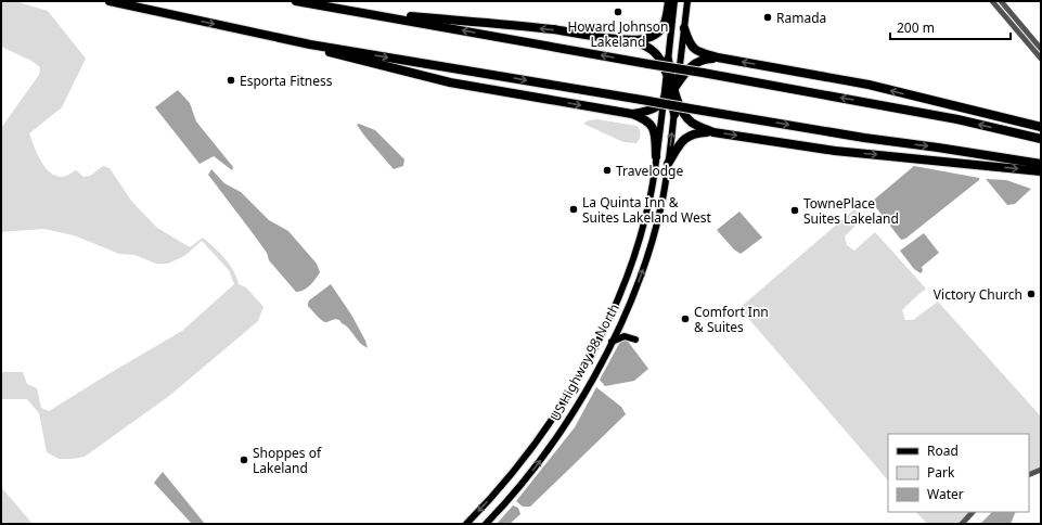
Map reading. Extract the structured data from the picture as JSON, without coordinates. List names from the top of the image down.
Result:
{
  "streets": {
    "main road": ["US Highway 98 North"]
  },
  "places": [
    "Howard Johnson Lakeland",
    "Ramada",
    "Esporta Fitness",
    "Travelodge",
    "La Quinta Inn & Suites Lakeland West",
    "TownePlace Suites Lakeland",
    "Victory Church",
    "Comfort Inn & Suites",
    "Shoppes of Lakeland"
  ],
  "legend": ["Road", "Park", "Water"],
  "scale_bar": "200 m"
}
